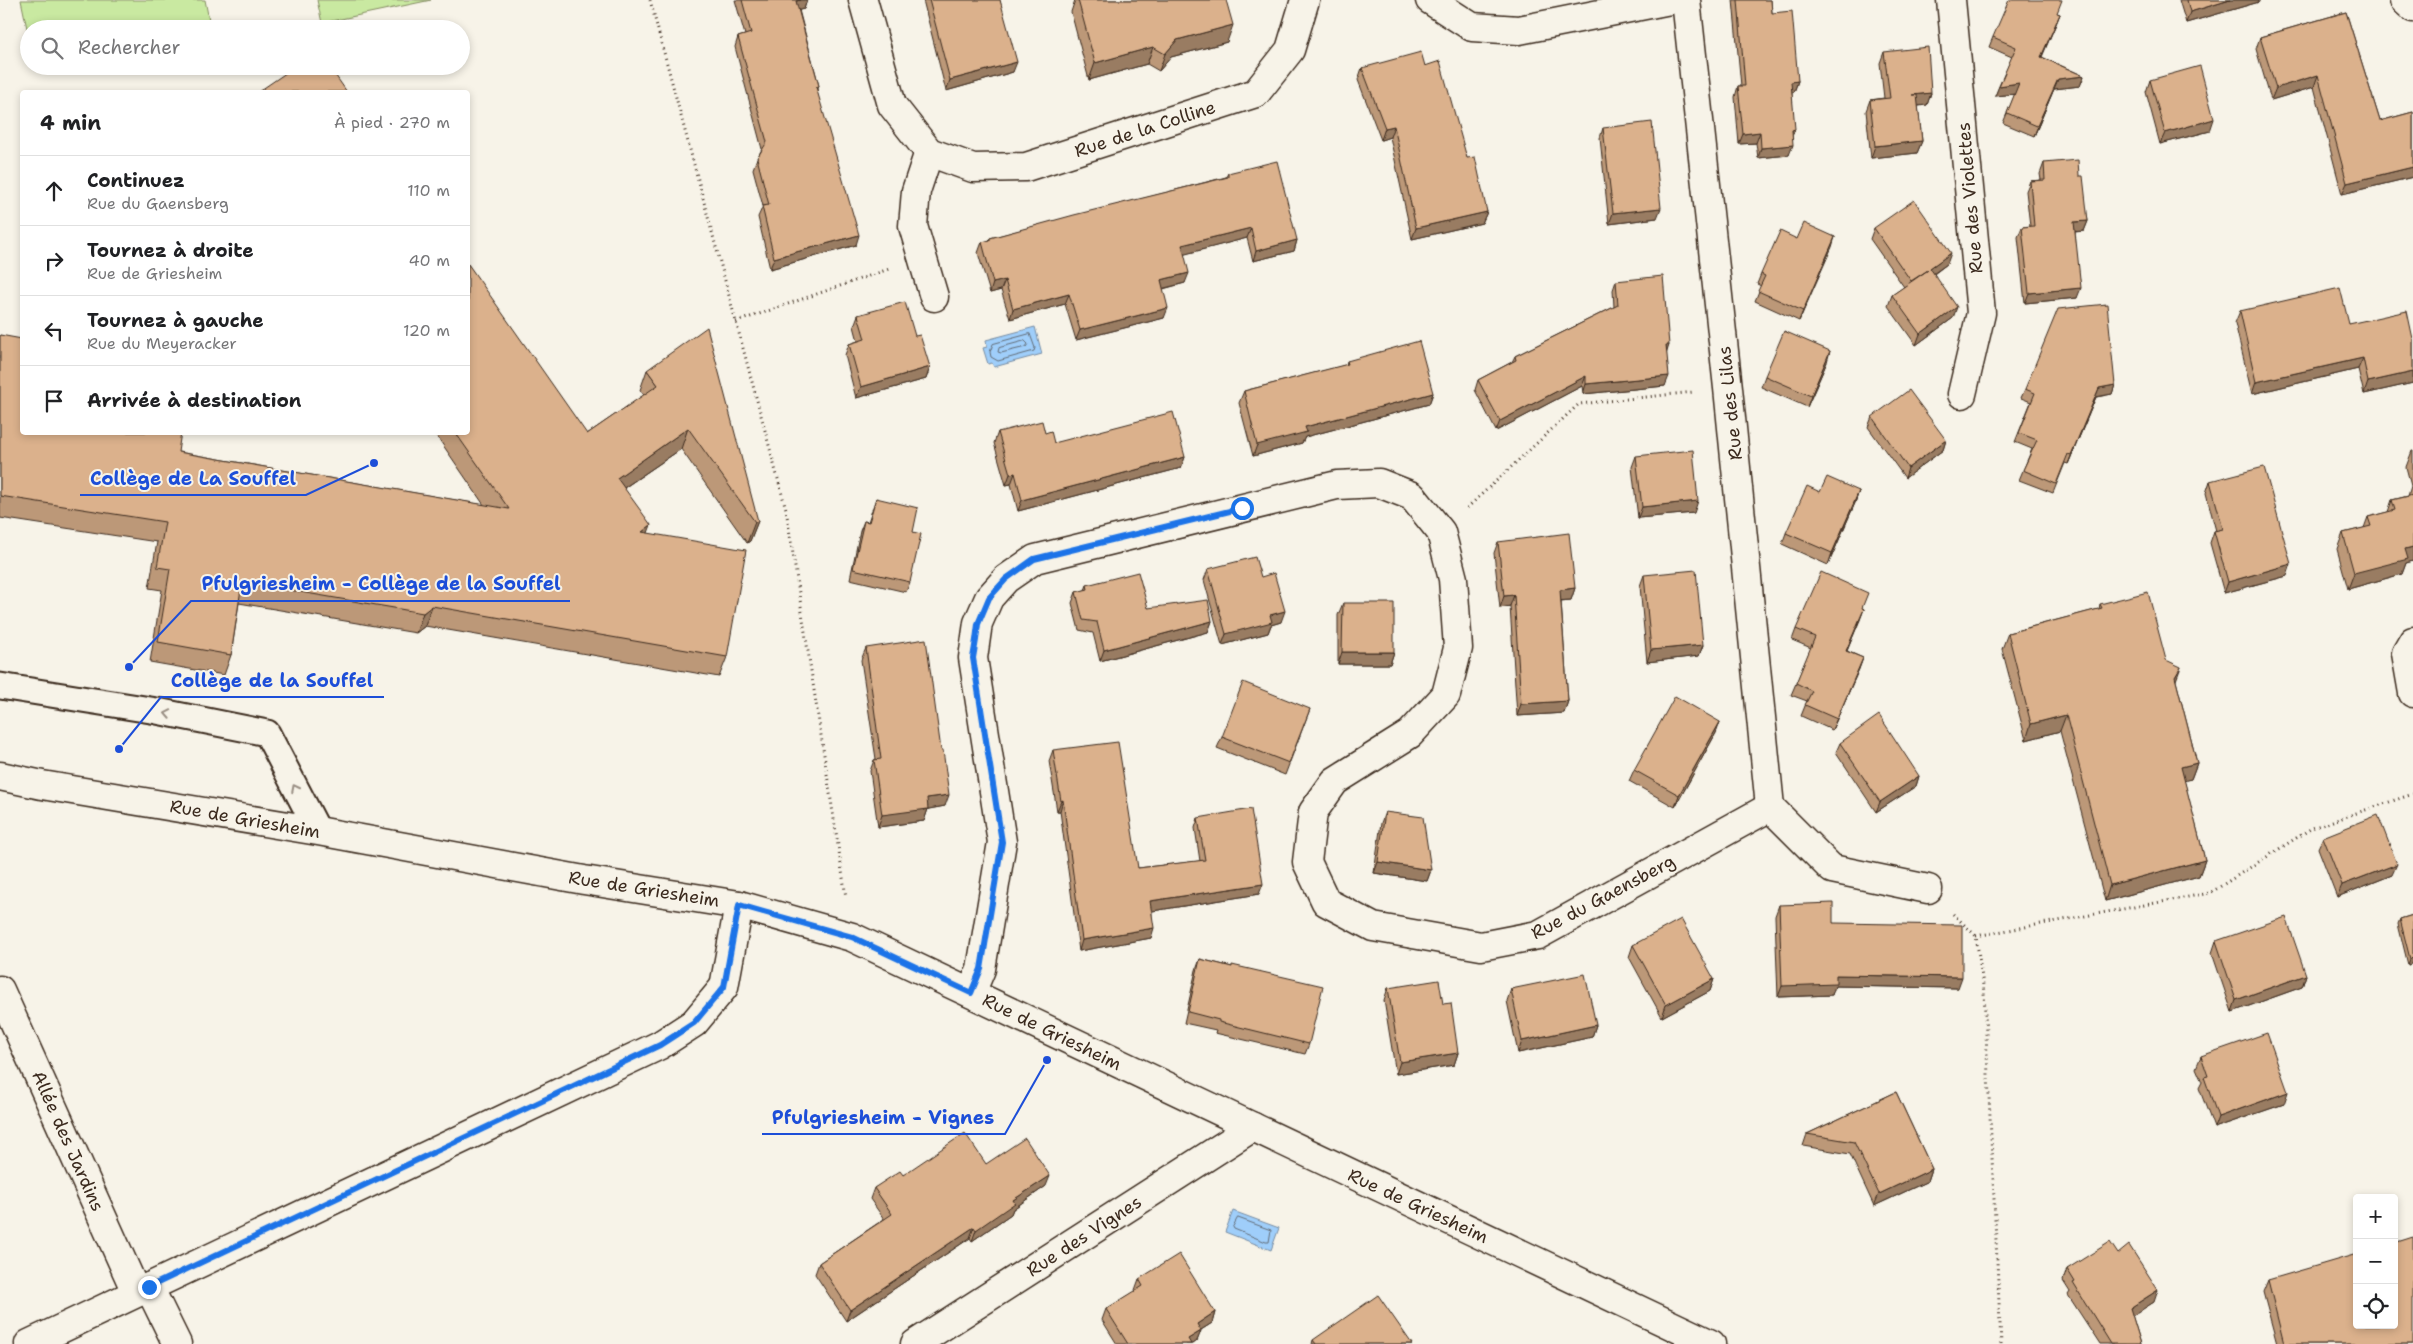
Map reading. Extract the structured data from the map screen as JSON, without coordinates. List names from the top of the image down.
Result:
{
  "streets": {
    "street": [
      "Rue de la Colline",
      "Rue des Violettes",
      "Rue des Lilas",
      "Rue de Griesheim",
      "Rue du Gaensberg",
      "Allée des Jardins",
      "Rue des Vignes"
    ]
  },
  "crossings": [
    ["Rue des Lilas", "Rue du Gaensberg"],
    ["Rue de Griesheim", "Rue du Gaensberg"],
    ["Rue de Griesheim", "Rue des Vignes"]
  ],
  "places": [
    "Collège de La Souffel",
    "Pfulgriesheim - Collège de la Souffel",
    "Collège de la Souffel",
    "Pfulgriesheim - Vignes"
  ],
  "page": {
    "search": "Rechercher",
    "heading": ["4 min", "À pied · 270 m"],
    "list": [
      ["Continuez", "Rue du Gaensberg", "110 m"],
      ["Tournez à droite", "Rue de Griesheim", "40 m"],
      ["Tournez à gauche", "Rue du Meyeracker", "120 m"],
      "Arrivée à destination"
    ],
    "map_buttons": ["+", "−"]
  }
}
